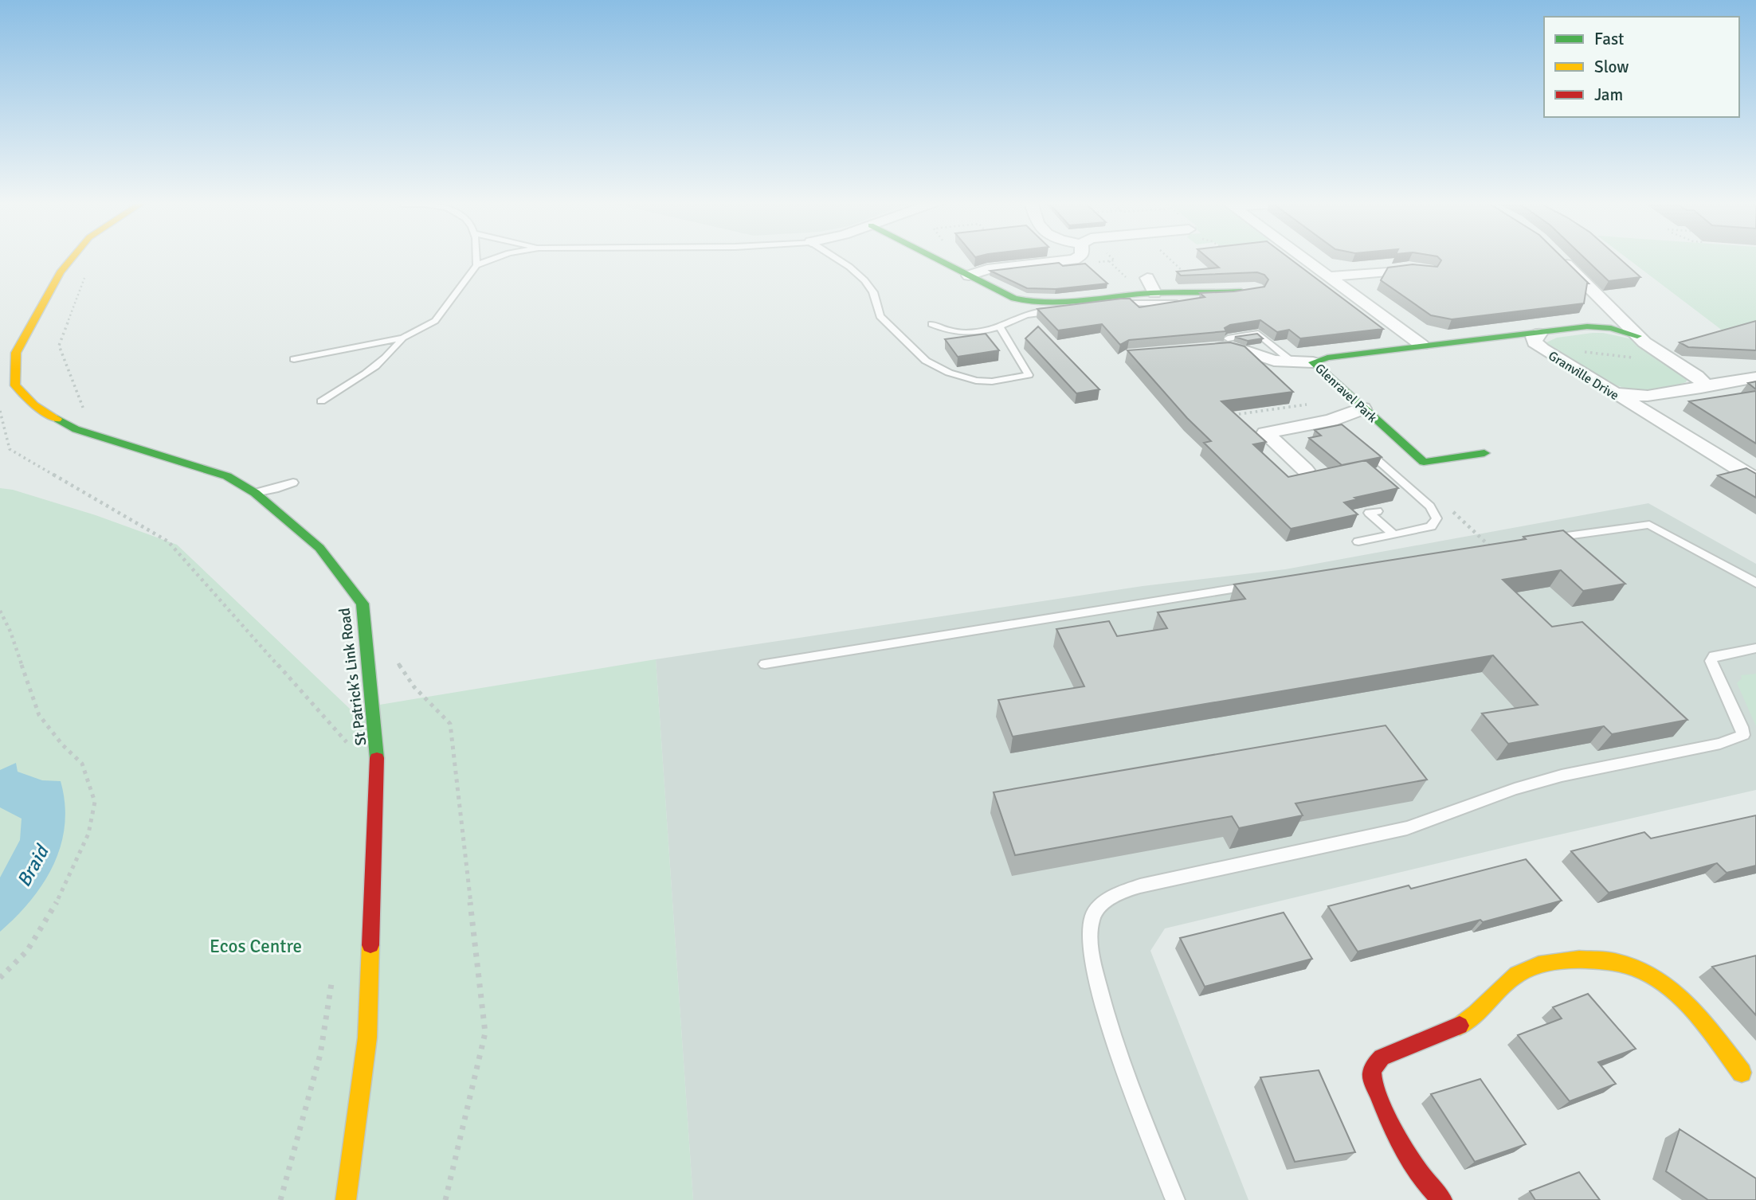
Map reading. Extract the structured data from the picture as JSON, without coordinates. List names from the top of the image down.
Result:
{
  "streets": {
    "street": ["Granville Drive", "Glenravel Park", "St Patrick’s Link Road"]
  },
  "crossings": [
    ["Granville Drive", "Glenravel Park"]
  ],
  "water": ["Braid"],
  "parks": ["Ecos Centre"],
  "legend": ["Fast", "Slow", "Jam"]
}
